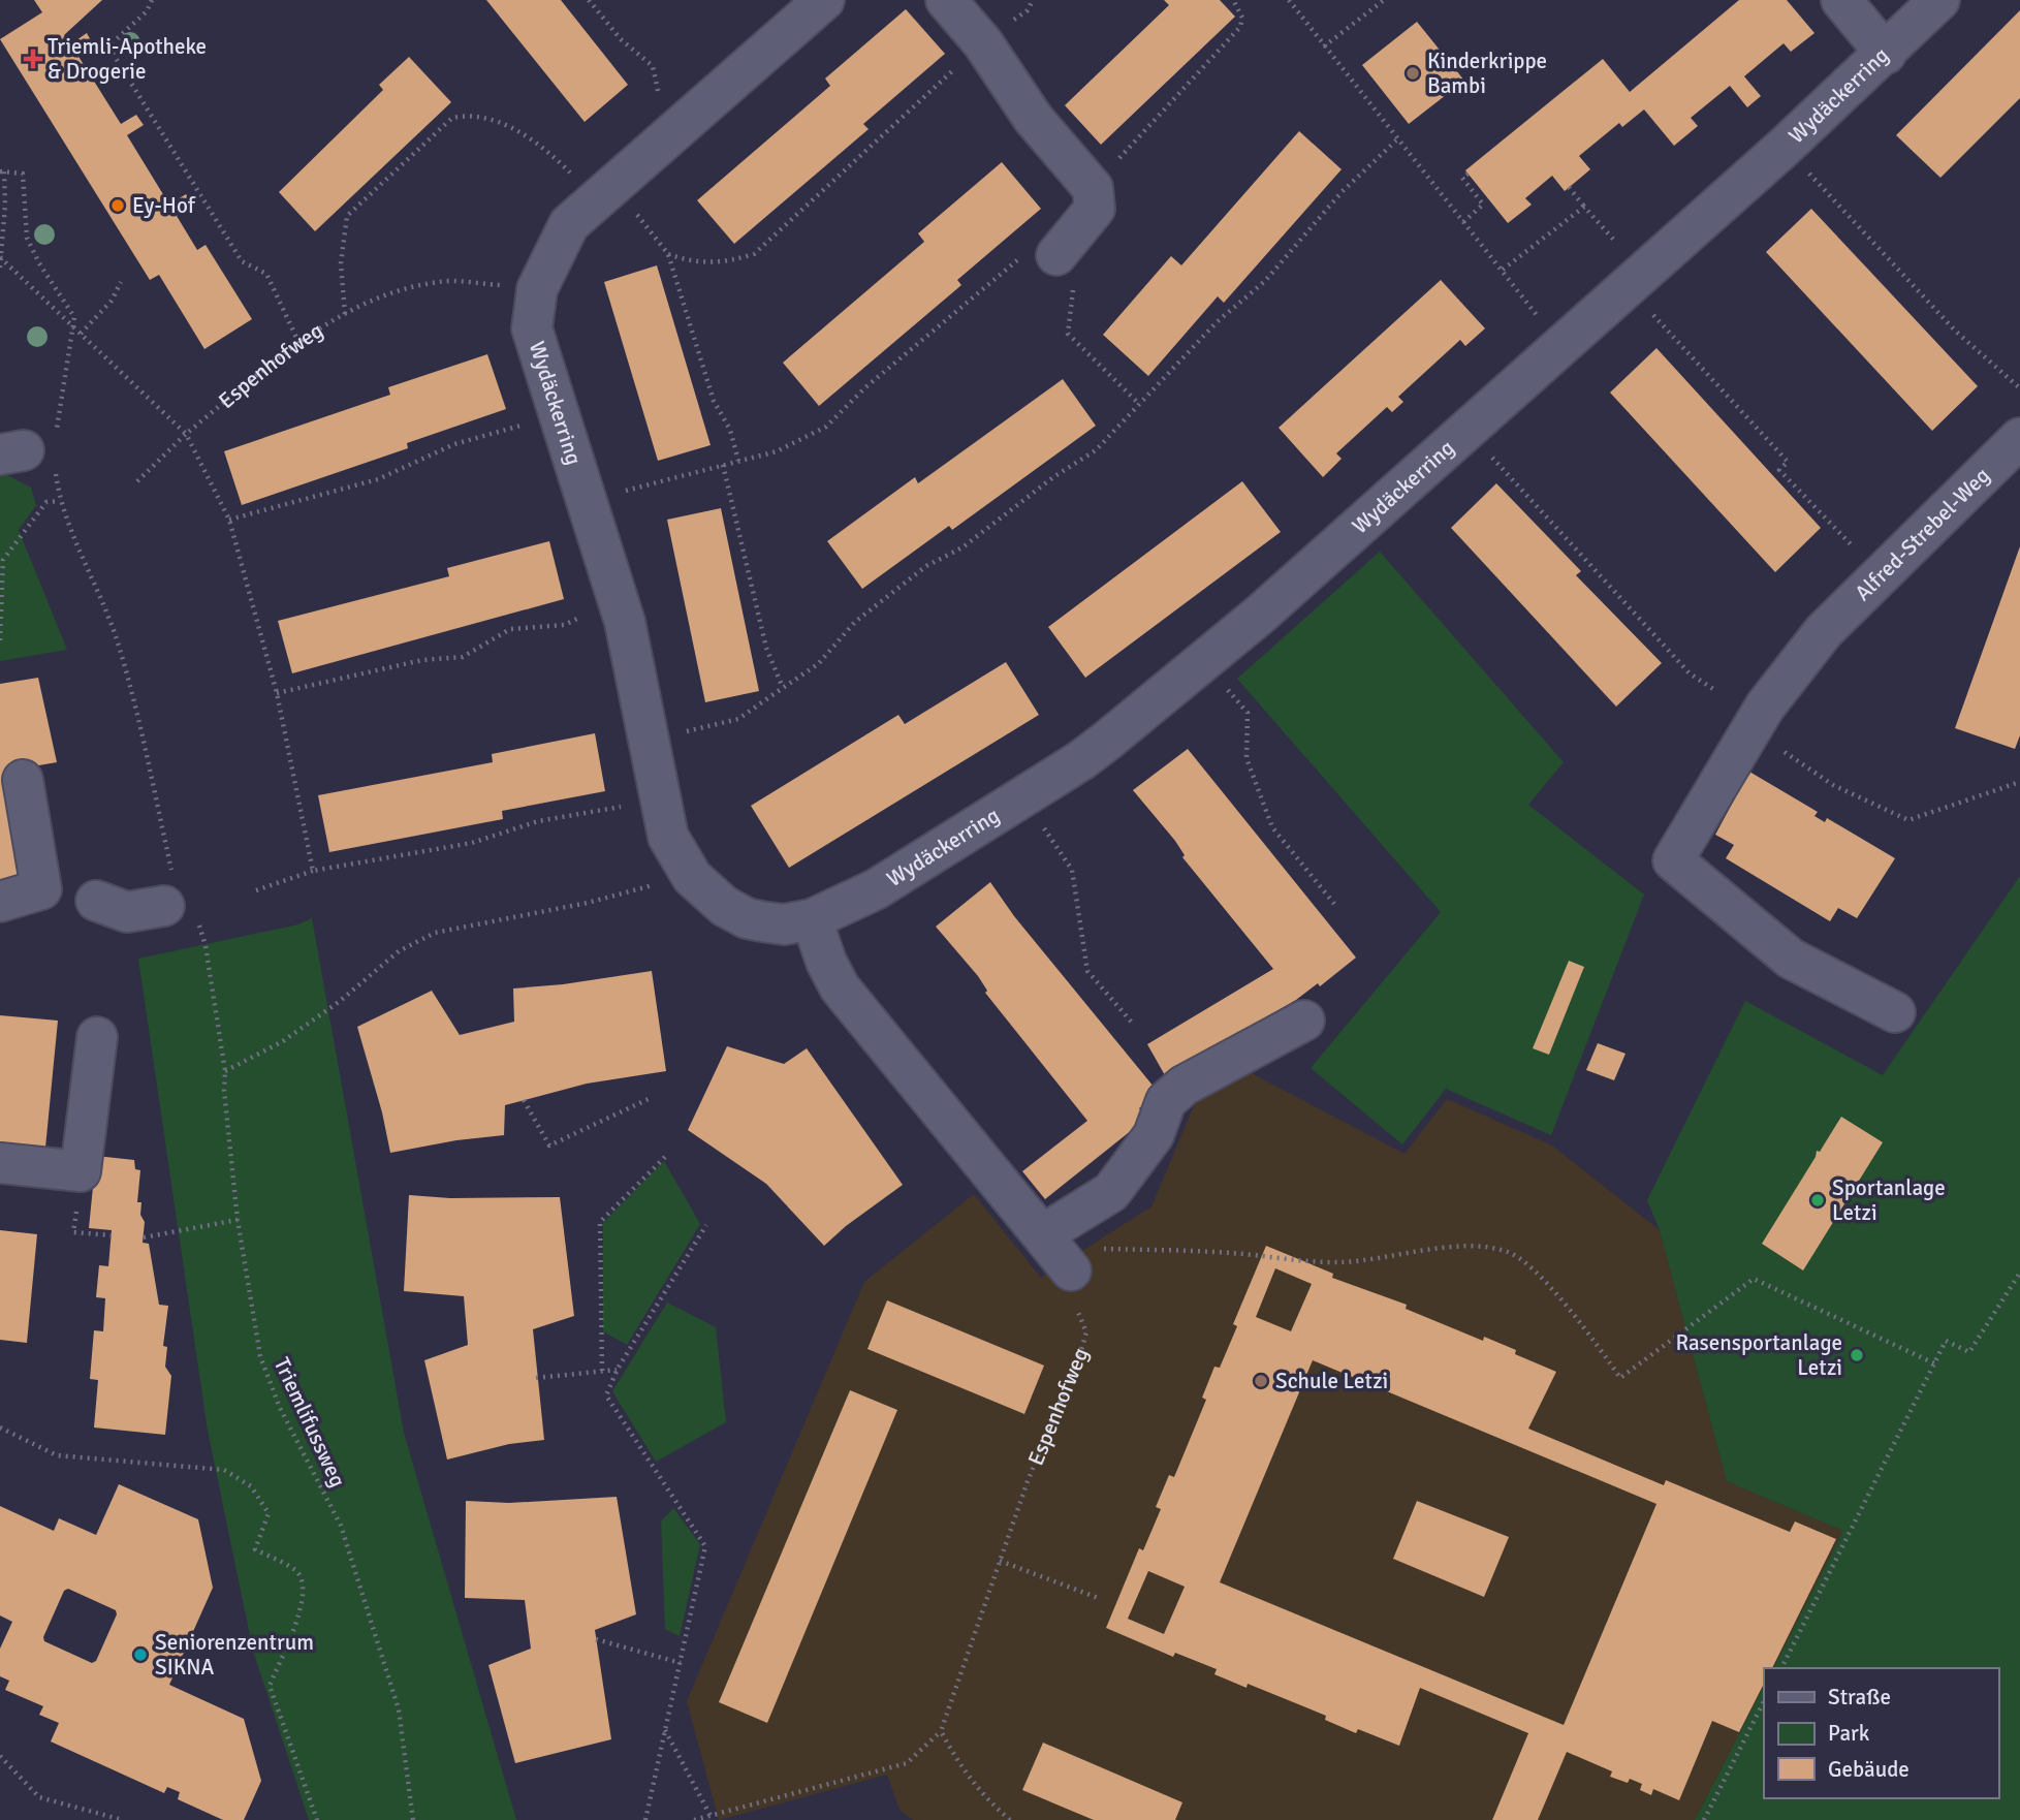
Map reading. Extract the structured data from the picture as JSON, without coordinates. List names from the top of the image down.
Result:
{
  "streets": {
    "street": ["Wydäckerring", "Alfred-Strebel-Weg"],
    "path": ["Espenhofweg", "Triemlifussweg"]
  },
  "places": {
    "health": ["Triemli-Apotheke & Drogerie"],
    "other": [
      "Kinderkrippe Bambi",
      "Ey-Hof",
      "Sportanlage Letzi",
      "Rasensportanlage Letzi",
      "Schule Letzi",
      "Seniorenzentrum SIKNA"
    ]
  },
  "legend": ["Straße", "Park", "Gebäude"]
}
